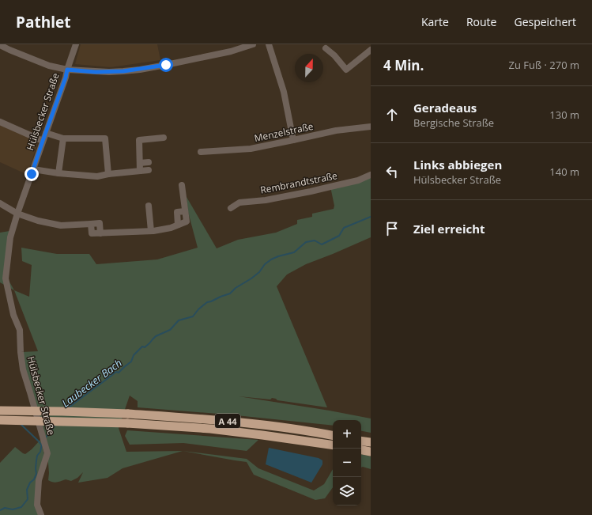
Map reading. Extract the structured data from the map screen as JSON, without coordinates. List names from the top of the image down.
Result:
{
  "streets": {
    "highway": ["A 44"],
    "street": ["Hülsbecker Straße", "Menzelstraße", "Rembrandtstraße"]
  },
  "water": ["Laubecker Bach"],
  "north": "top",
  "page": {
    "header": "Pathlet",
    "nav": ["Karte", "Route", "Gespeichert"],
    "heading": ["4 Min.", "Zu Fuß · 270 m"],
    "list": [
      ["Geradeaus", "Bergische Straße", "130 m"],
      ["Links abbiegen", "Hülsbecker Straße", "140 m"],
      "Ziel erreicht"
    ],
    "map_buttons": ["+", "−"]
  }
}
